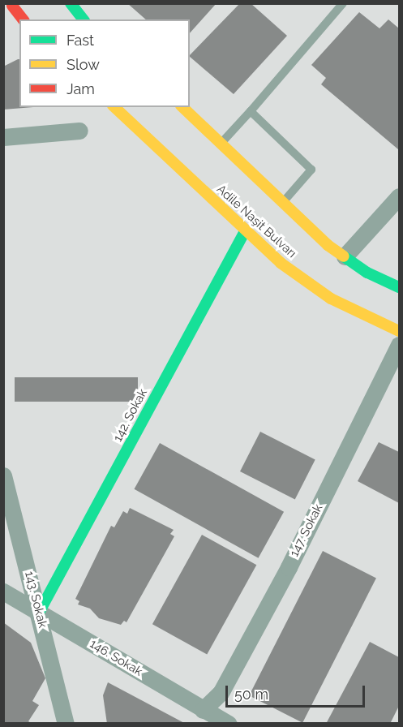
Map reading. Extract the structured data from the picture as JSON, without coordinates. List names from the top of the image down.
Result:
{
  "streets": {
    "main road": ["Adile Naşit Bulvarı", "142. Sokak"],
    "street": ["147. Sokak", "143. Sokak", "146. Sokak"]
  },
  "crossings": [
    ["Adile Naşit Bulvarı", "142. Sokak"],
    ["142. Sokak", "143. Sokak"],
    ["142. Sokak", "146. Sokak"],
    ["147. Sokak", "146. Sokak"],
    ["143. Sokak", "146. Sokak"]
  ],
  "legend": ["Fast", "Slow", "Jam"],
  "scale_bar": "50 m"
}
